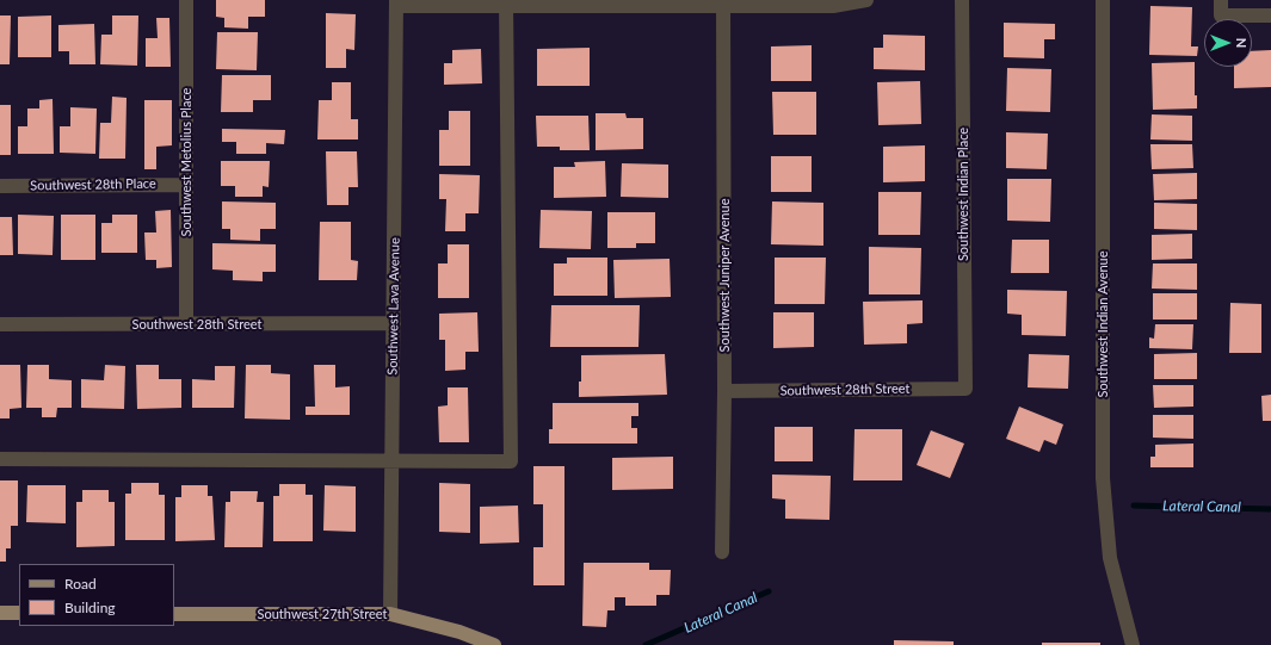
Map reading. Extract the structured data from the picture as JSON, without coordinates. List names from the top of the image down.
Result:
{
  "streets": {
    "main road": ["Southwest 27th Street"],
    "street": [
      "Southwest Metolius Place",
      "Southwest 28th Place",
      "Southwest Indian Place",
      "Southwest Juniper Avenue",
      "Southwest Lava Avenue",
      "Southwest 28th Street",
      "Southwest Indian Avenue"
    ]
  },
  "crossings": [
    ["Southwest Metolius Place", "Southwest 28th Place"],
    ["Southwest Metolius Place", "Southwest 28th Street"],
    ["Southwest Indian Place", "Southwest 28th Street"],
    ["Southwest Juniper Avenue", "Southwest 28th Street"],
    ["Southwest Lava Avenue", "Southwest 28th Street"],
    ["Southwest Lava Avenue", "Southwest 27th Street"]
  ],
  "water": ["Lateral Canal"],
  "legend": ["Road", "Building"],
  "north": "right"
}
